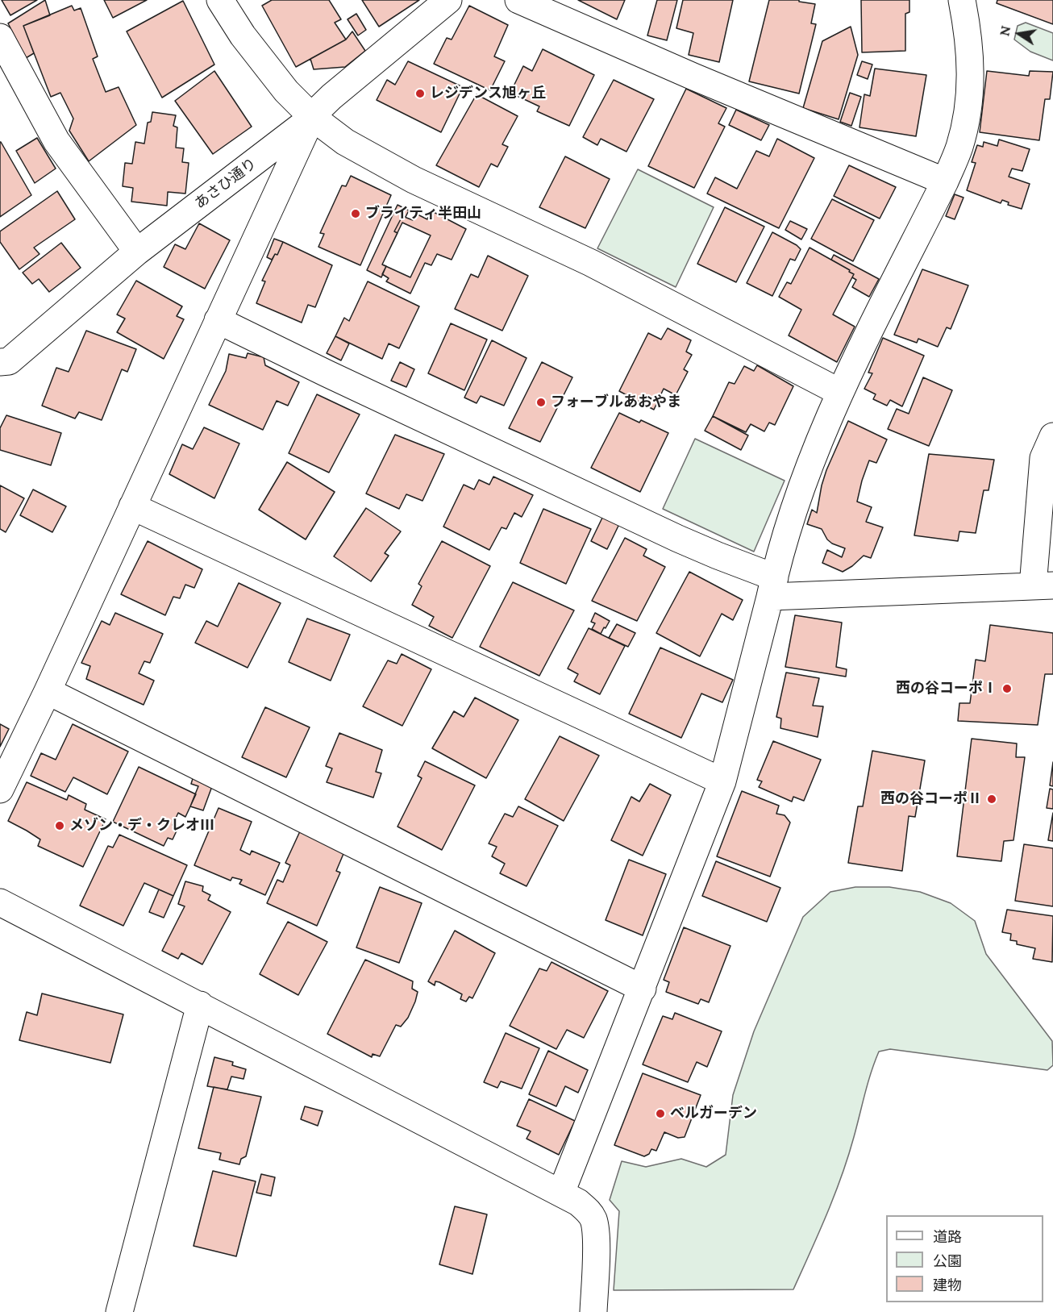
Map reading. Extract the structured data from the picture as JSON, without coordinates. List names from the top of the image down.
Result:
{
  "streets": {
    "street": ["あさひ通り"]
  },
  "places": [
    "レジデンス旭ヶ丘",
    "ブライティ半田山",
    "フォーブルあおやま",
    "西の谷コーポⅠ",
    "西の谷コーポⅡ",
    "メゾン・デ・クレオⅢ",
    "ベルガーデン"
  ],
  "legend": ["道路", "公園", "建物"],
  "north": "left"
}
